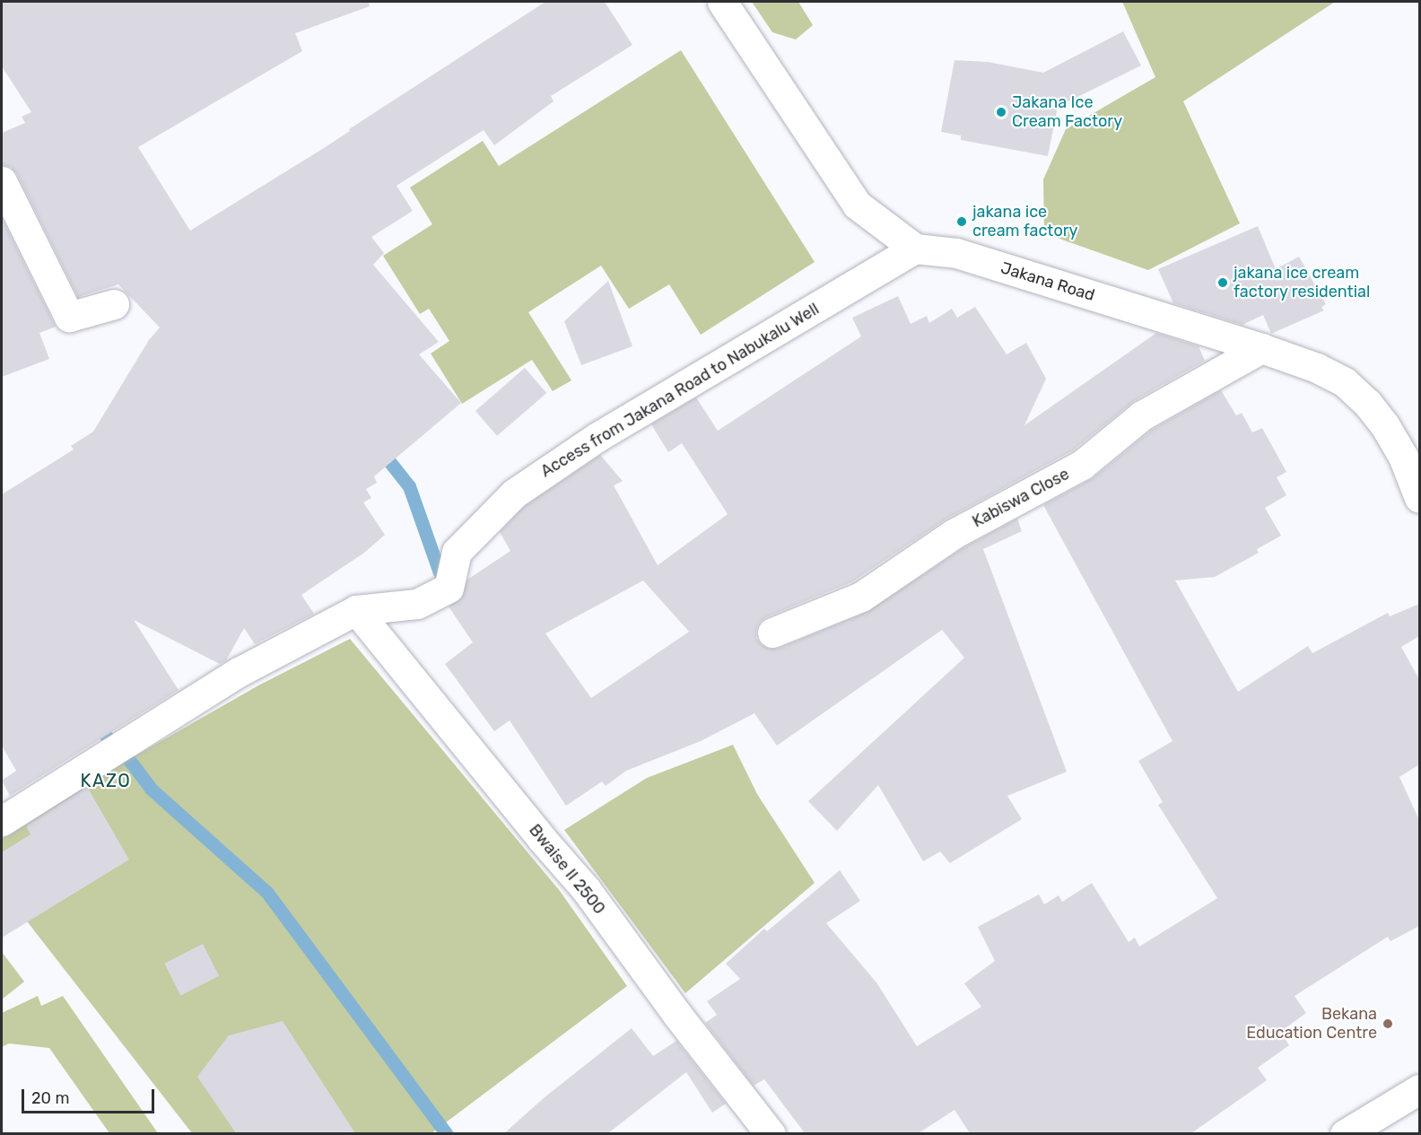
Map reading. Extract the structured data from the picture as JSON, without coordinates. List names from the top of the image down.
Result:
{
  "streets": {
    "street": [
      "Jakana Road",
      "Access from Jakana Road to Nabukalu Well",
      "Kabiswa Close",
      "Bwaise II 2500"
    ]
  },
  "crossings": [
    ["Jakana Road", "Access from Jakana Road to Nabukalu Well"],
    ["Jakana Road", "Kabiswa Close"],
    ["Access from Jakana Road to Nabukalu Well", "Bwaise II 2500"]
  ],
  "districts": ["KAZO"],
  "places": [
    "Jakana Ice Cream Factory",
    "jakana ice cream factory",
    "jakana ice cream factory residential",
    "Bekana Education Centre"
  ],
  "scale_bar": "20 m"
}
